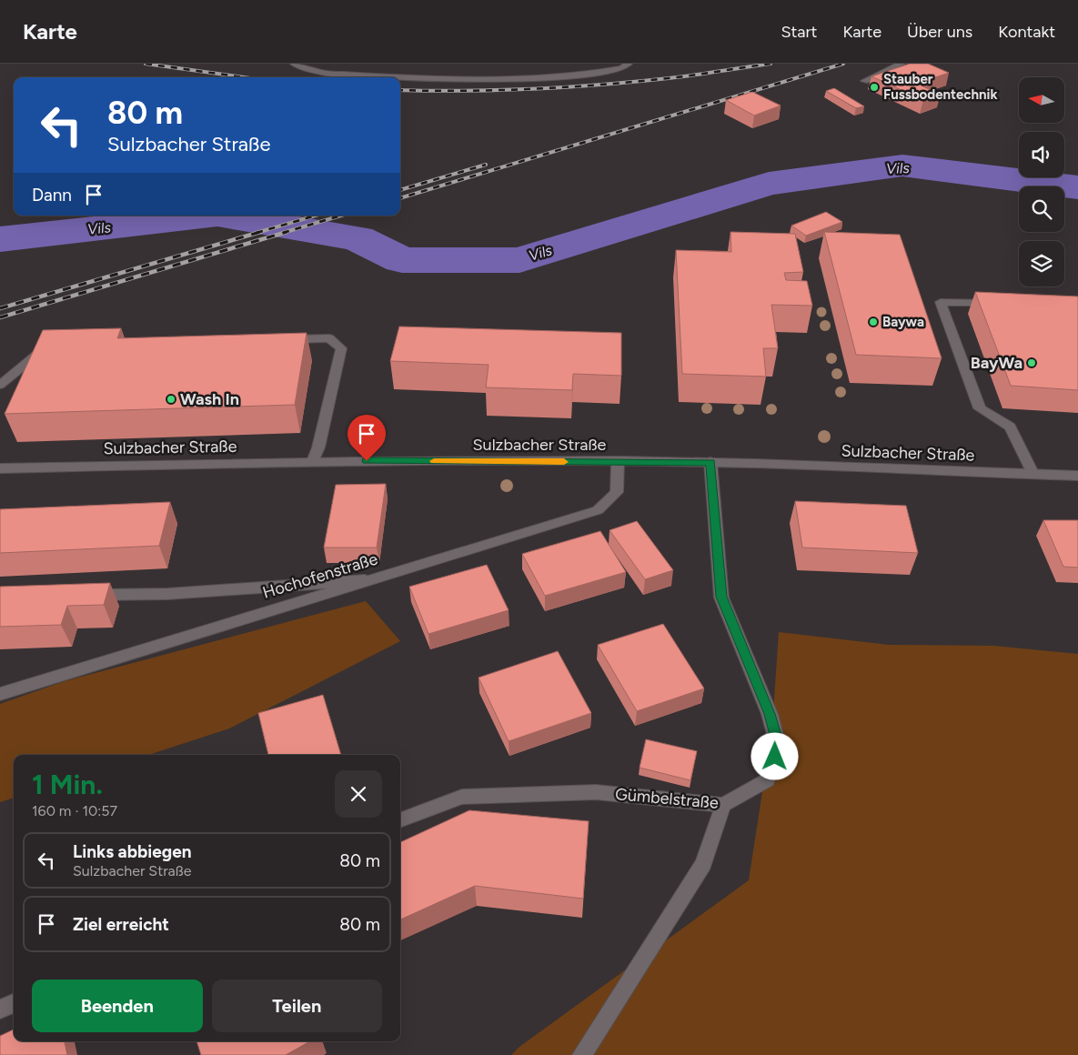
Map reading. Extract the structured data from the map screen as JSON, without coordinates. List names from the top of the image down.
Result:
{
  "streets": {
    "street": ["Sulzbacher Straße", "Hochofenstraße", "Gümbelstraße"]
  },
  "crossings": [
    ["Sulzbacher Straße", "Hochofenstraße"],
    ["Sulzbacher Straße", "Gümbelstraße"]
  ],
  "water": ["Vils"],
  "places": [
    "Stauber Fussbodentechnik",
    "Baywa",
    "BayWa",
    "Wash In"
  ],
  "north": "left",
  "page": {
    "header": "Karte",
    "nav": [
      "Start",
      "Karte",
      "Über uns",
      "Kontakt"
    ],
    "turn": ["80 m", "Sulzbacher Straße"],
    "then": "Dann",
    "heading": ["1 Min.", "160 m · 10:57"],
    "list": [
      {
        "name": "Links abbiegen",
        "note": "Sulzbacher Straße",
        "value": "80 m"
      },
      {
        "name": "Ziel erreicht",
        "value": "80 m"
      }
    ],
    "buttons": ["Beenden", "Teilen"]
  }
}
